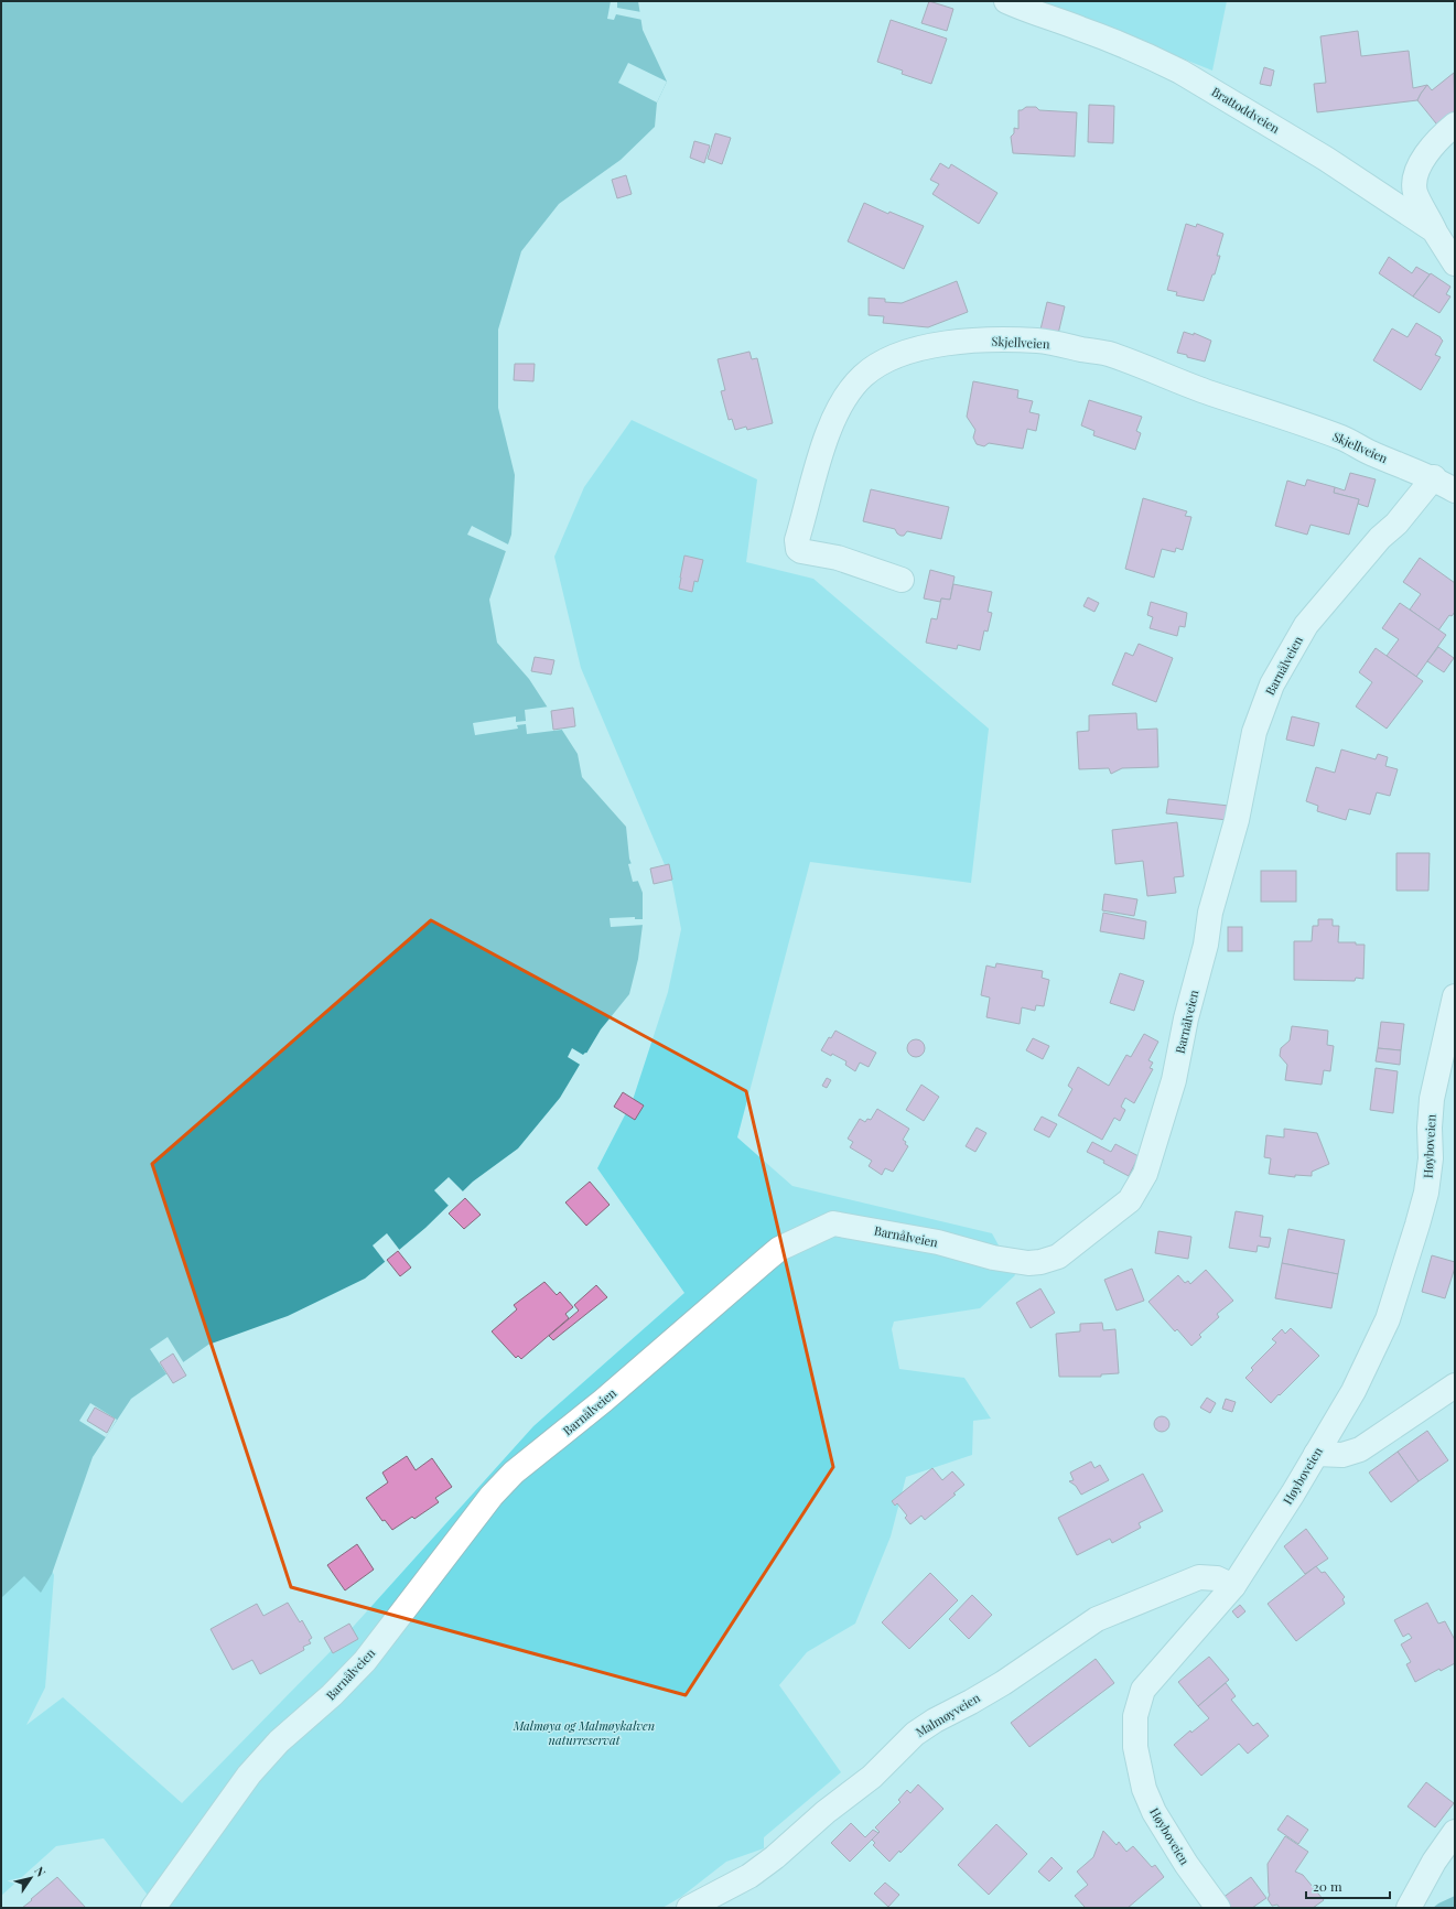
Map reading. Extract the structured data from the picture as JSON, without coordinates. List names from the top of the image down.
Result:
{
  "streets": {
    "street": [
      "Brattoddveien",
      "Skjellveien",
      "Barnålveien",
      "Høyboveien",
      "Malmøyveien"
    ]
  },
  "crossings": [
    ["Skjellveien", "Barnålveien"],
    ["Høyboveien", "Malmøyveien"]
  ],
  "parks": ["Malmøya og Malmøykalven naturreservat"],
  "scale_bar": "20 m",
  "north": "top right"
}
